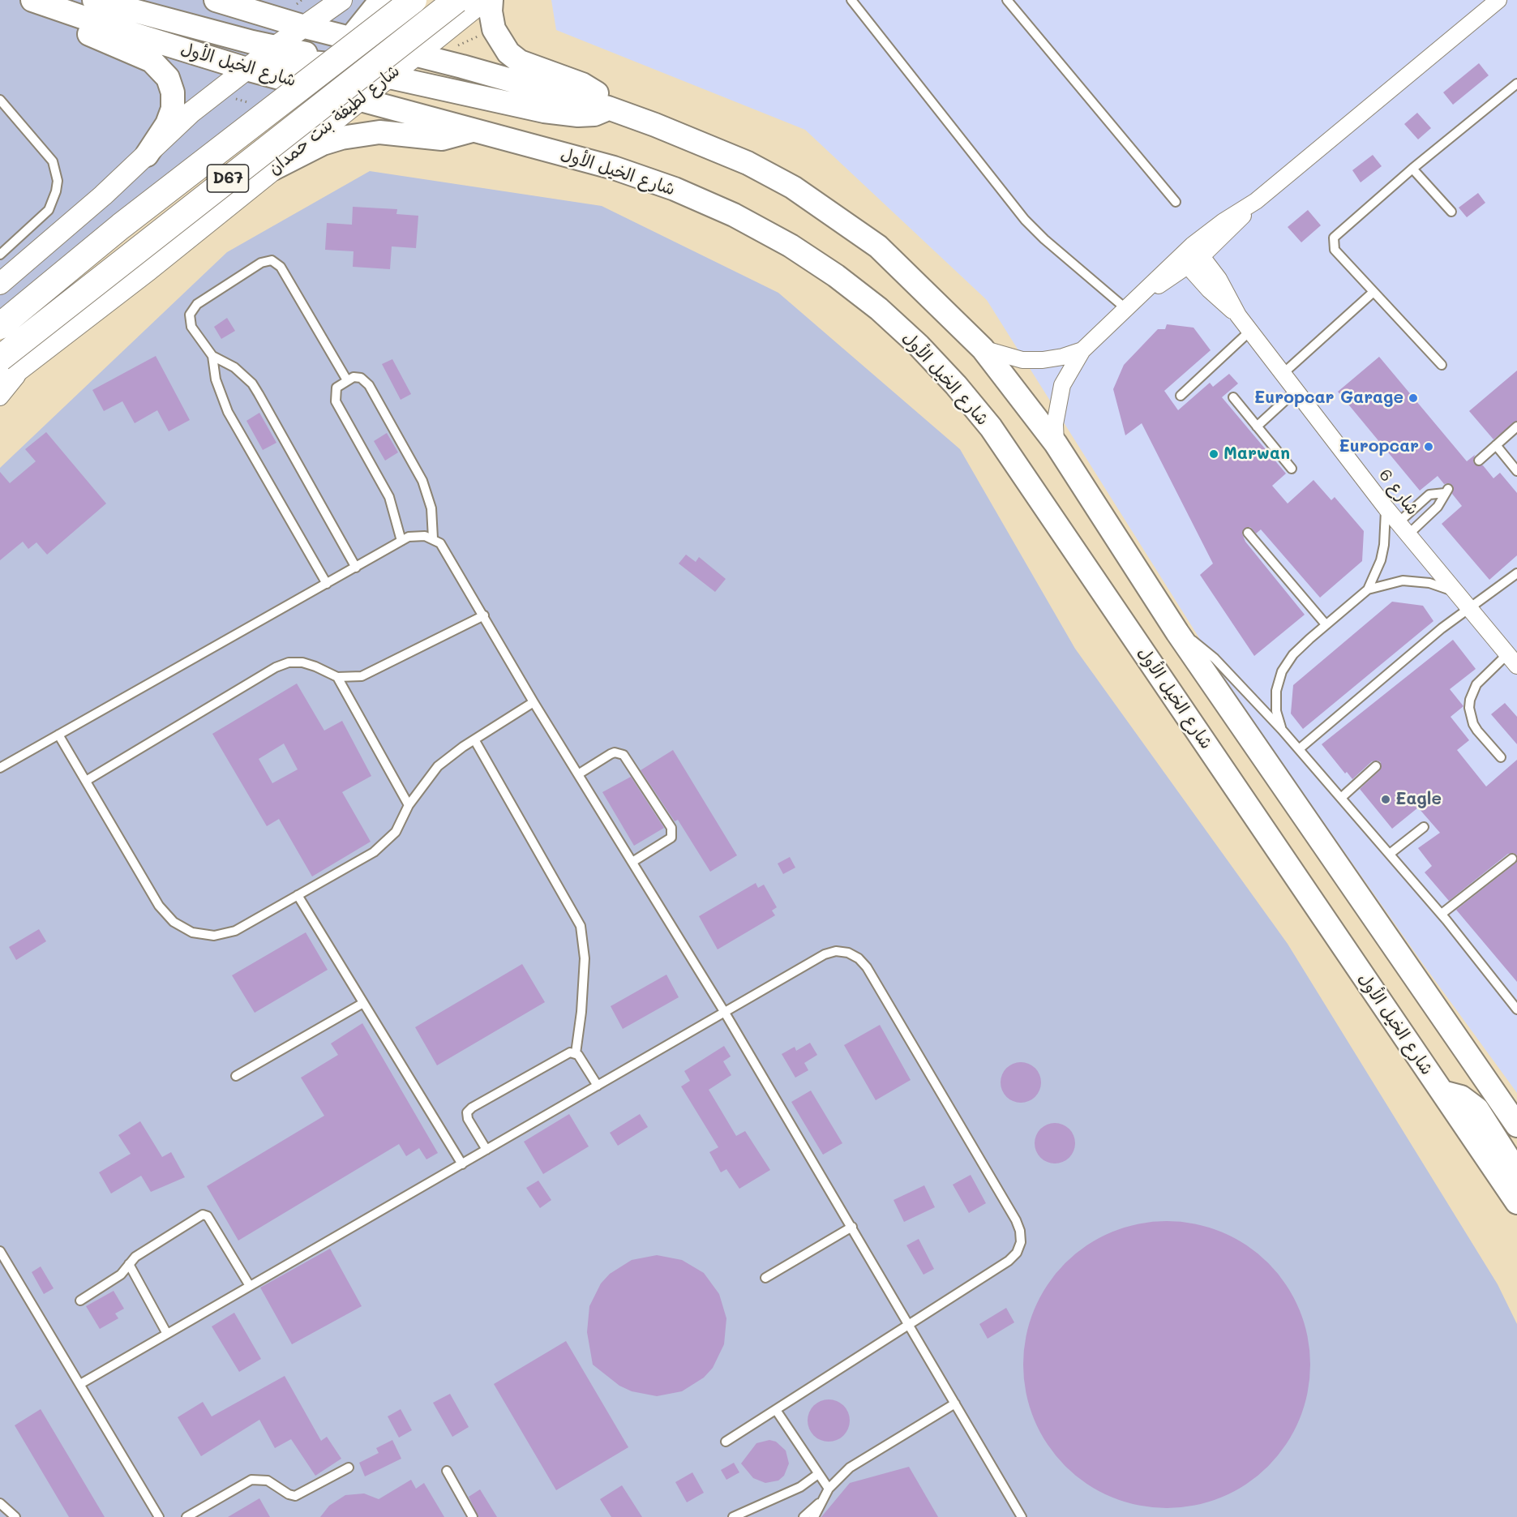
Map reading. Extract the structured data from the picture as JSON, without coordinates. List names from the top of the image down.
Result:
{
  "streets": {
    "main road": ["شارع الخيل الأول", "شارع لطيفة بنت حمدان", "D67"],
    "street": ["شارع 6"]
  },
  "crossings": [
    ["شارع الخيل الأول", "شارع لطيفة بنت حمدان"]
  ],
  "places": [
    "Europcar Garage",
    "Europcar",
    "Marwan",
    "Eagle"
  ]
}
